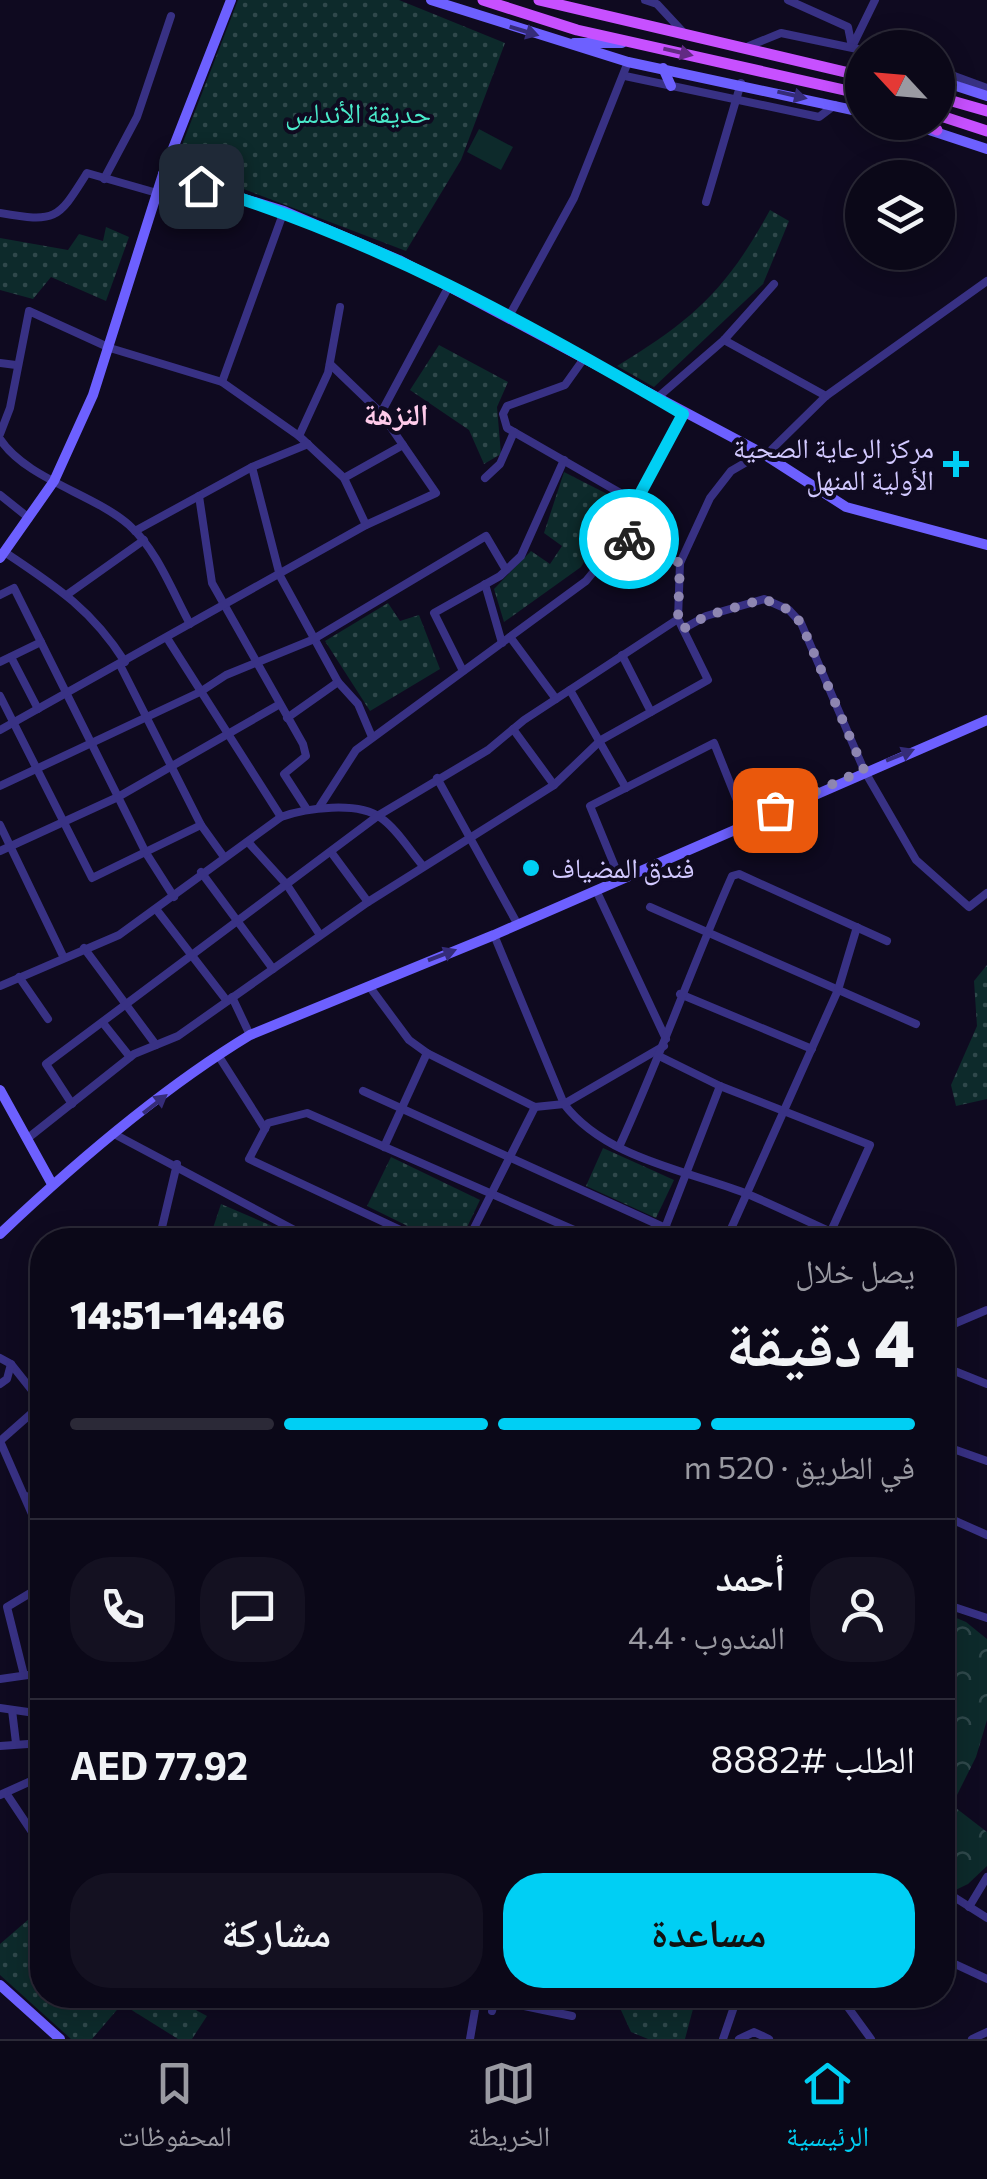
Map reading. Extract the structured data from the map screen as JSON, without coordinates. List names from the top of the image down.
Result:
{
  "districts": ["النزهة"],
  "parks": ["حديقة الأندلس"],
  "places": {
    "health": ["مركز الرعاية الصحية الأولية المنهل"],
    "other": ["فندق المضياف"]
  },
  "north": "top left",
  "page": {
    "heading": ["4 دقيقة", "يصل خلال", "14:46–14:51"],
    "panel": [
      "أحمد",
      "المندوب · 4.4",
      "الطلب #8882",
      "AED 77.92"
    ],
    "bar": "في الطريق · 520 m",
    "buttons": ["مساعدة", "مشاركة"],
    "tabs": ["الرئيسية", "الخريطة", "المحفوظات"]
  }
}
